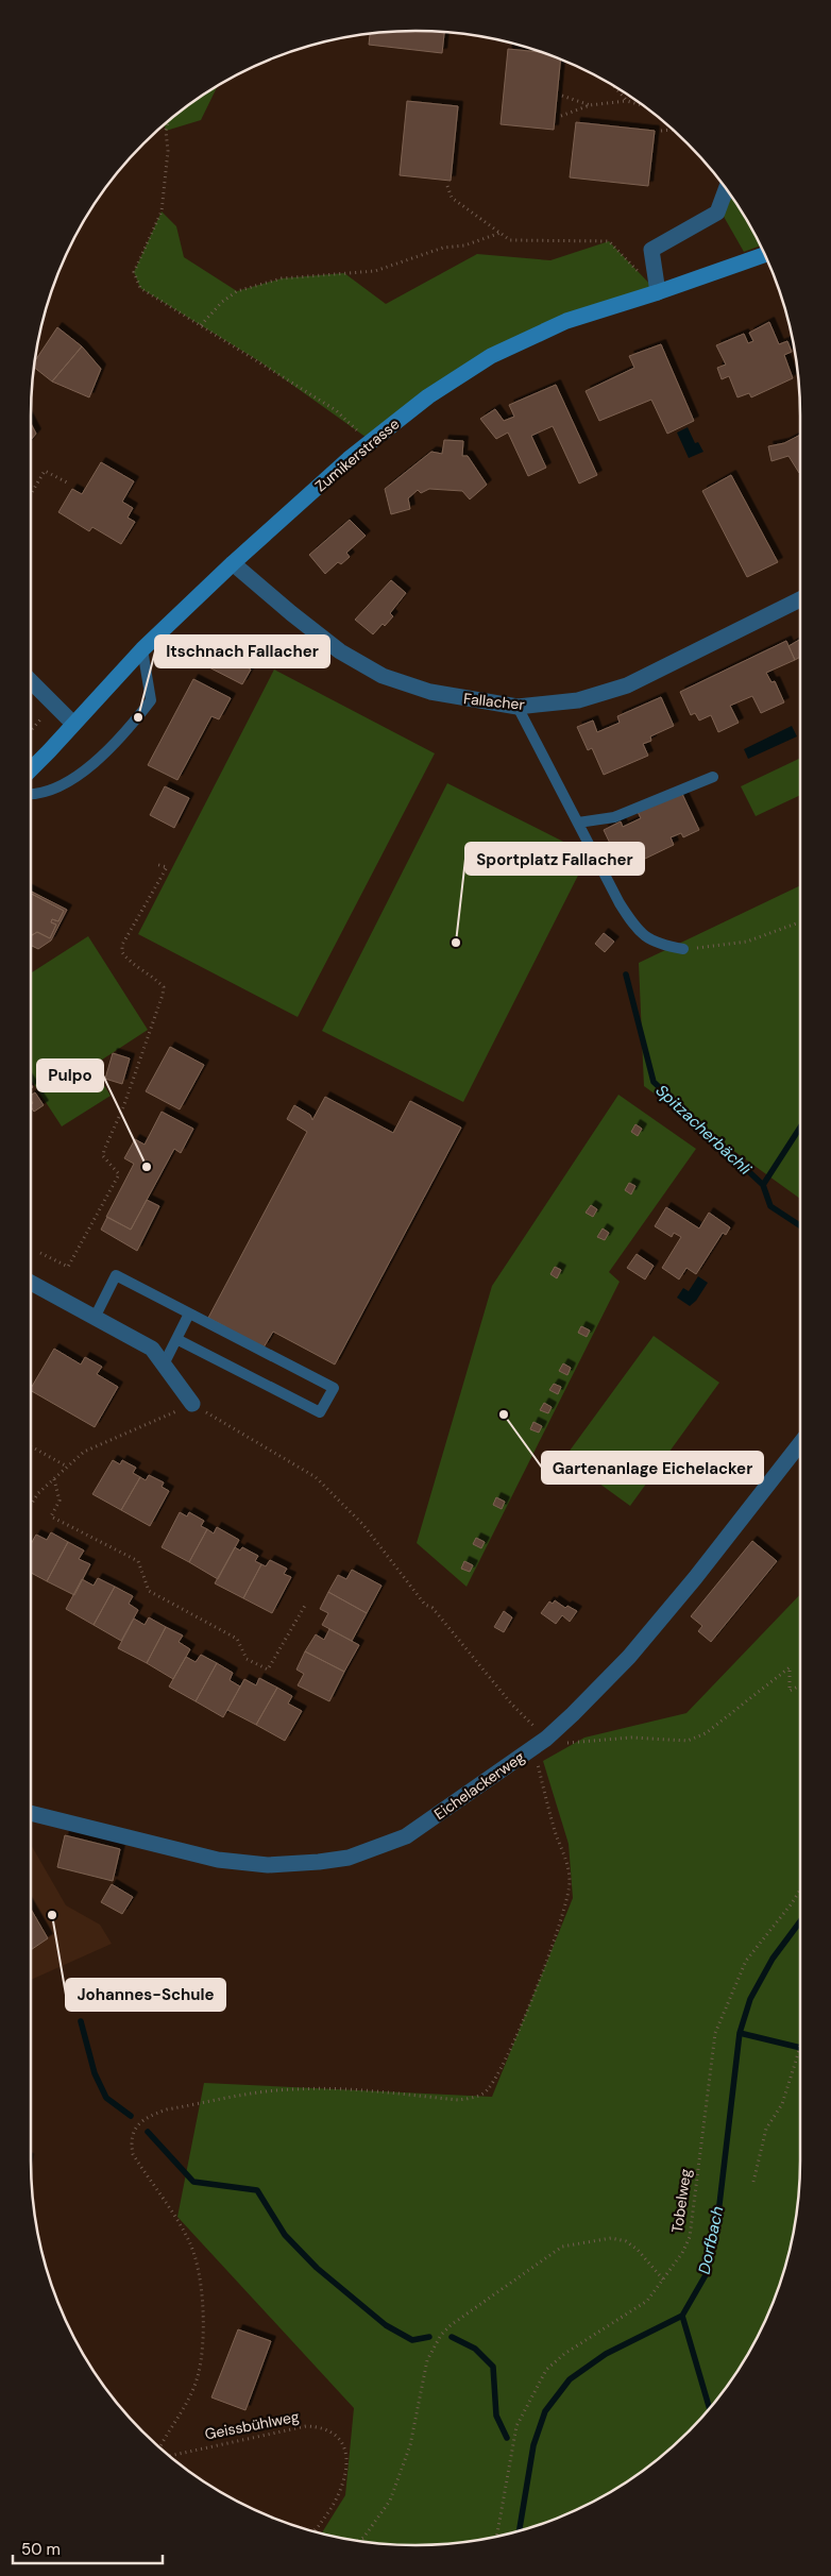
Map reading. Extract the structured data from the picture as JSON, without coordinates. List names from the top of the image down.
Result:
{
  "streets": {
    "main road": ["Zumikerstrasse"],
    "street": ["Fallacher", "Eichelackerweg"],
    "path": ["Tobelweg", "Geissbühlweg"]
  },
  "crossings": [
    ["Zumikerstrasse", "Fallacher"]
  ],
  "water": ["Spitzacherbächli", "Dorfbach"],
  "places": [
    "Itschnach Fallacher",
    "Sportplatz Fallacher",
    "Pulpo",
    "Gartenanlage Eichelacker",
    "Johannes-Schule"
  ],
  "scale_bar": "50 m"
}
